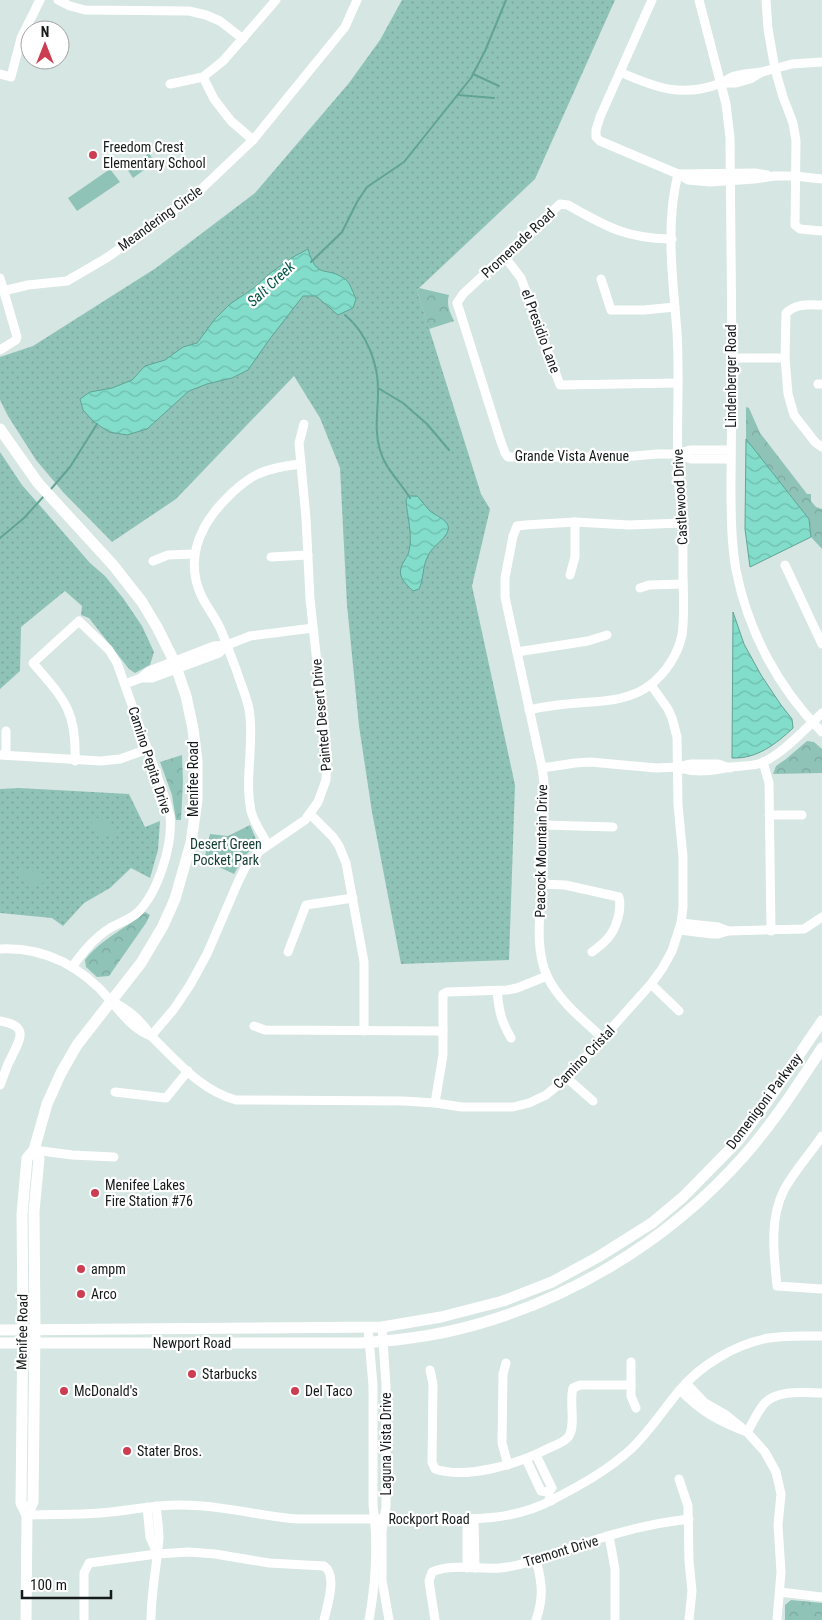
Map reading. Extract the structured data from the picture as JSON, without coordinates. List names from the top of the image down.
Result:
{
  "streets": {
    "main road": ["Menifee Road", "Domenigoni Parkway", "Newport Road"],
    "street": [
      "Meandering Circle",
      "Promenade Road",
      "el Presidio Lane",
      "Lindenberger Road",
      "Grande Vista Avenue",
      "Castlewood Drive",
      "Painted Desert Drive",
      "Camino Pepita Drive",
      "Peacock Mountain Drive",
      "Camino Cristal",
      "Laguna Vista Drive",
      "Rockport Road",
      "Tremont Drive"
    ]
  },
  "crossings": [
    ["Promenade Road", "el Presidio Lane"],
    ["Promenade Road", "Grande Vista Avenue"],
    ["Promenade Road", "Castlewood Drive"],
    ["el Presidio Lane", "Castlewood Drive"],
    ["Lindenberger Road", "Grande Vista Avenue"],
    ["Grande Vista Avenue", "Castlewood Drive"],
    ["Castlewood Drive", "Peacock Mountain Drive"],
    ["Castlewood Drive", "Camino Cristal"],
    ["Painted Desert Drive", "Camino Cristal"],
    ["Camino Pepita Drive", "Camino Cristal"],
    ["Menifee Road", "Camino Cristal"],
    ["Menifee Road", "Newport Road"],
    ["Menifee Road", "Rockport Road"],
    ["Peacock Mountain Drive", "Camino Cristal"],
    ["Domenigoni Parkway", "Newport Road"],
    ["Domenigoni Parkway", "Laguna Vista Drive"],
    ["Newport Road", "Laguna Vista Drive"],
    ["Laguna Vista Drive", "Rockport Road"]
  ],
  "water": ["Salt Creek"],
  "parks": ["Desert Green Pocket Park"],
  "places": [
    "Freedom Crest Elementary School",
    "Menifee Lakes Fire Station #76",
    "ampm",
    "Arco",
    "Starbucks",
    "McDonald's",
    "Del Taco",
    "Stater Bros."
  ],
  "scale_bar": "100 m",
  "north": "top"
}
